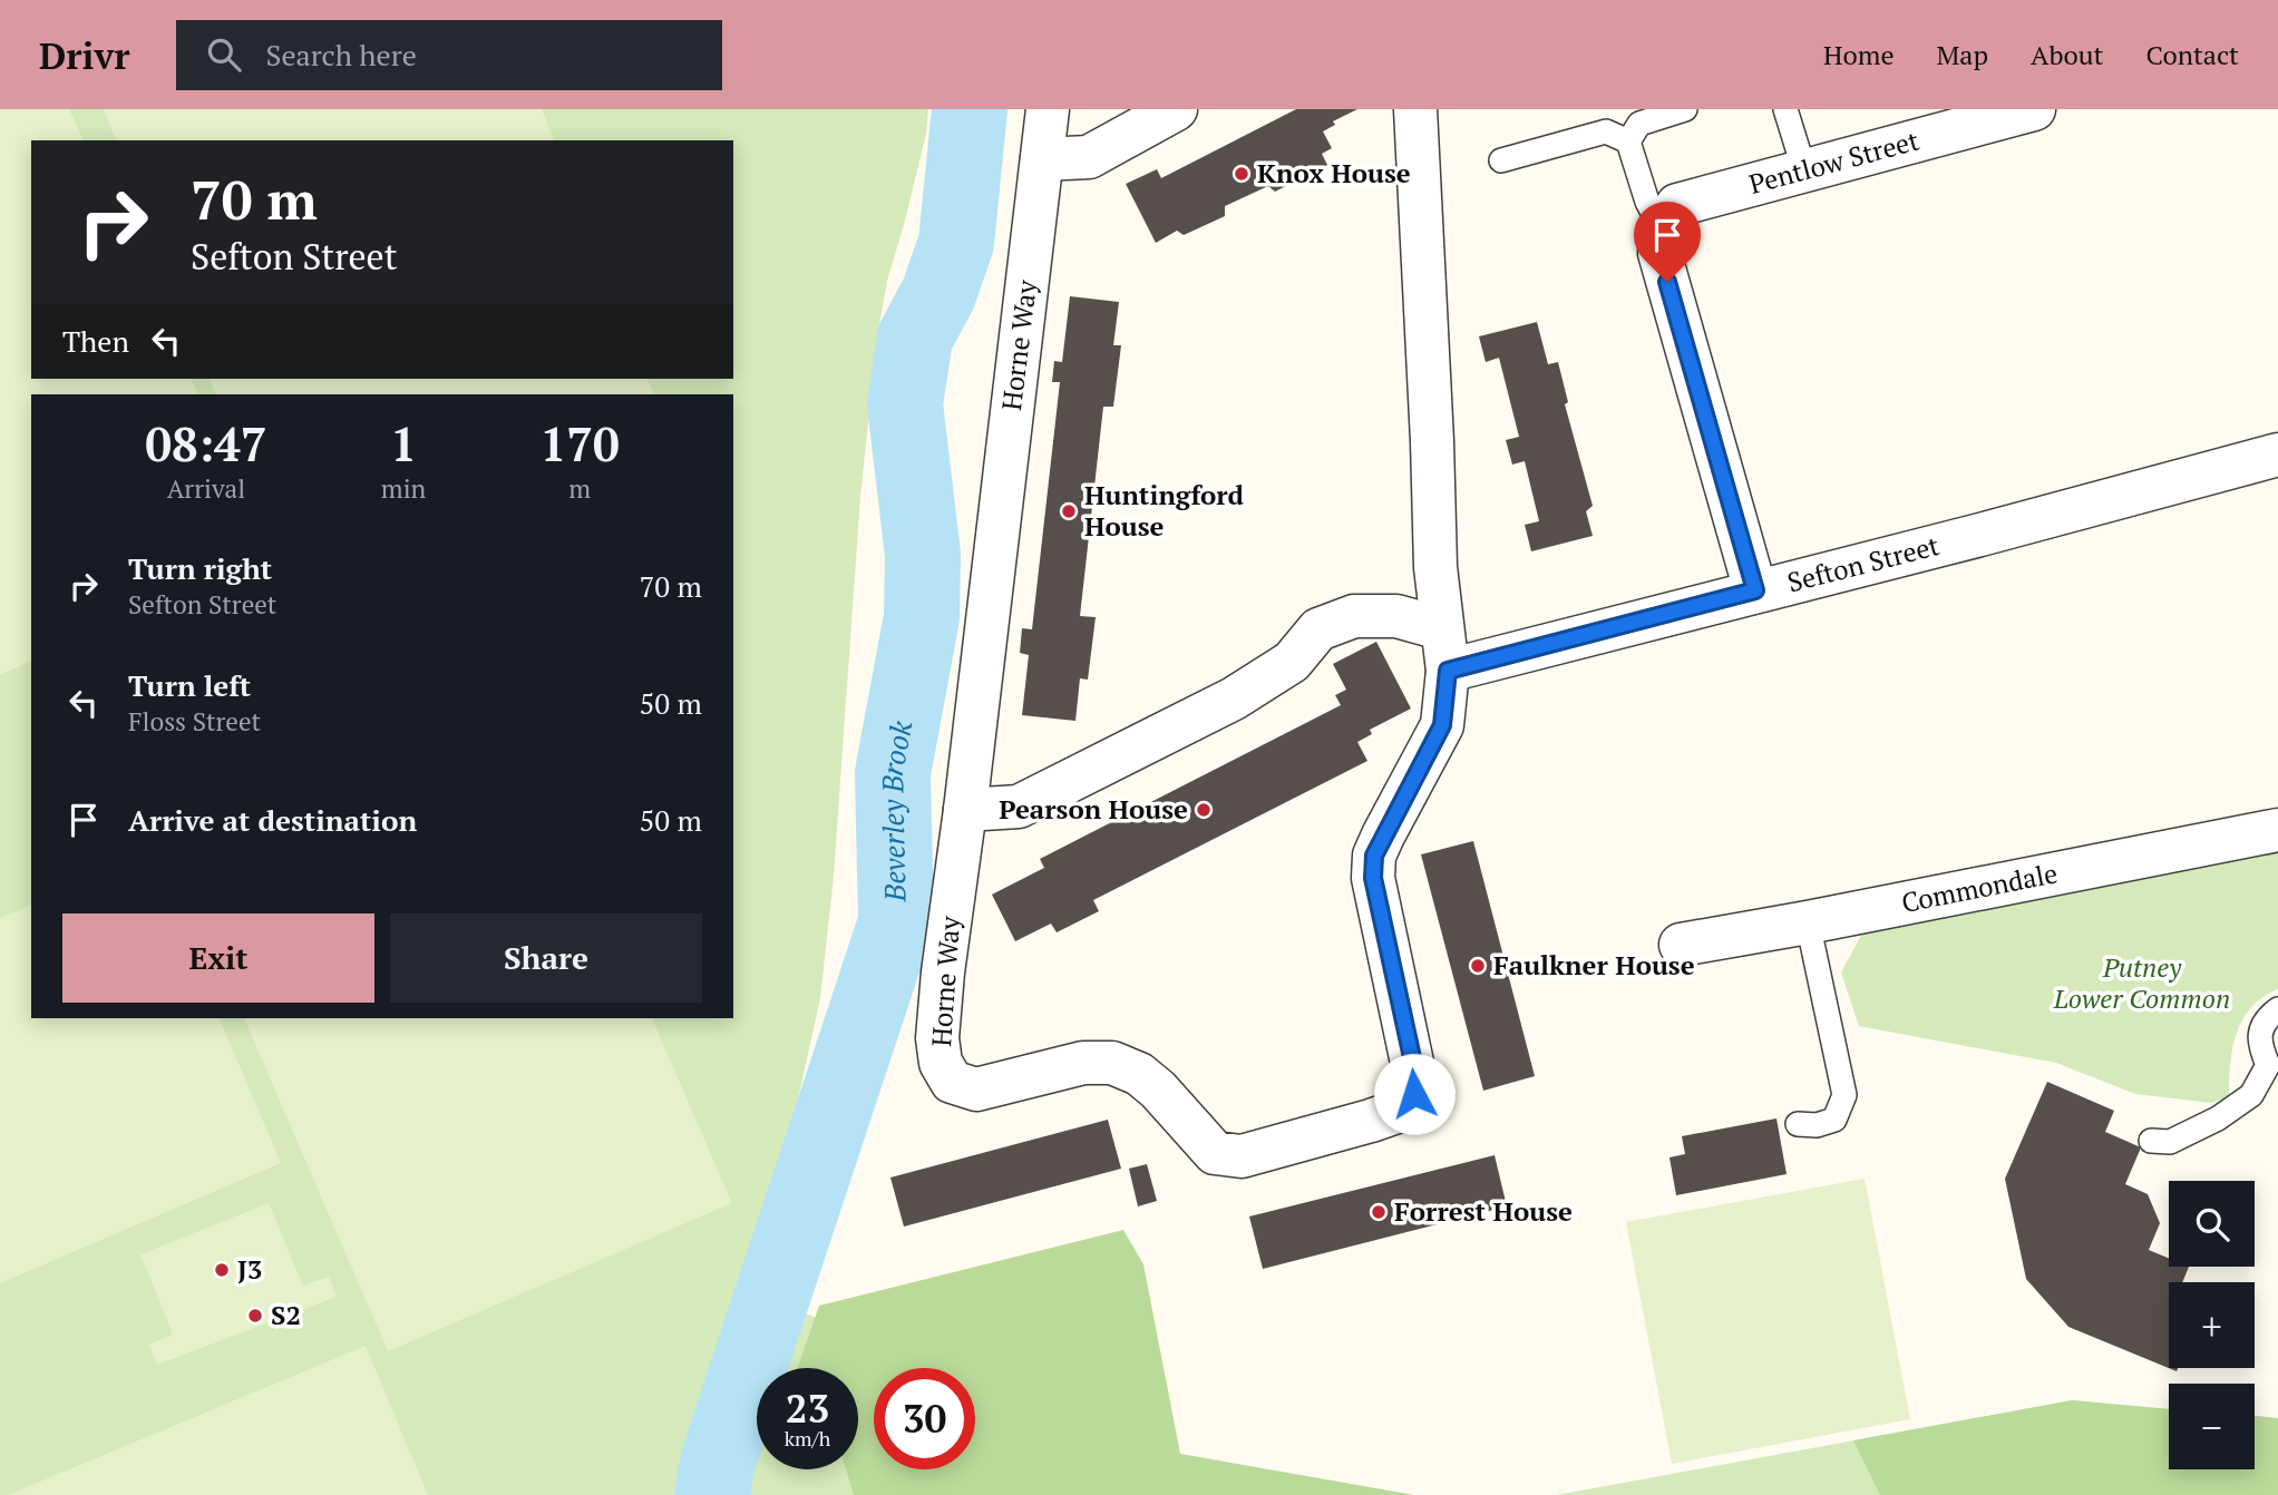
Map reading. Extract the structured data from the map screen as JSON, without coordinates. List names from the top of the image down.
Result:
{
  "streets": {
    "street": [
      "Pentlow Street",
      "Horne Way",
      "Sefton Street",
      "Commondale"
    ]
  },
  "crossings": [
    ["Horne Way", "Sefton Street"]
  ],
  "water": ["Beverley Brook"],
  "parks": ["Putney Lower Common"],
  "places": [
    "Knox House",
    "Huntingford House",
    "Pearson House",
    "Faulkner House",
    "Forrest House",
    "J3",
    "S2"
  ],
  "page": {
    "header": "Drivr",
    "search": "Search here",
    "nav": [
      "Home",
      "Map",
      "About",
      "Contact"
    ],
    "turn": ["70 m", "Sefton Street"],
    "then": "Then",
    "eta": [
      "08:47",
      "Arrival",
      "1",
      "min",
      "170",
      "m"
    ],
    "list": [
      {
        "name": "Turn right",
        "note": "Sefton Street",
        "value": "70 m"
      },
      {
        "name": "Turn left",
        "note": "Floss Street",
        "value": "50 m"
      },
      {
        "name": "Arrive at destination",
        "value": "50 m"
      }
    ],
    "buttons": ["Exit", "Share"],
    "map_buttons": ["+", "−"],
    "speed": "23 km/h",
    "limit": "30"
  }
}
